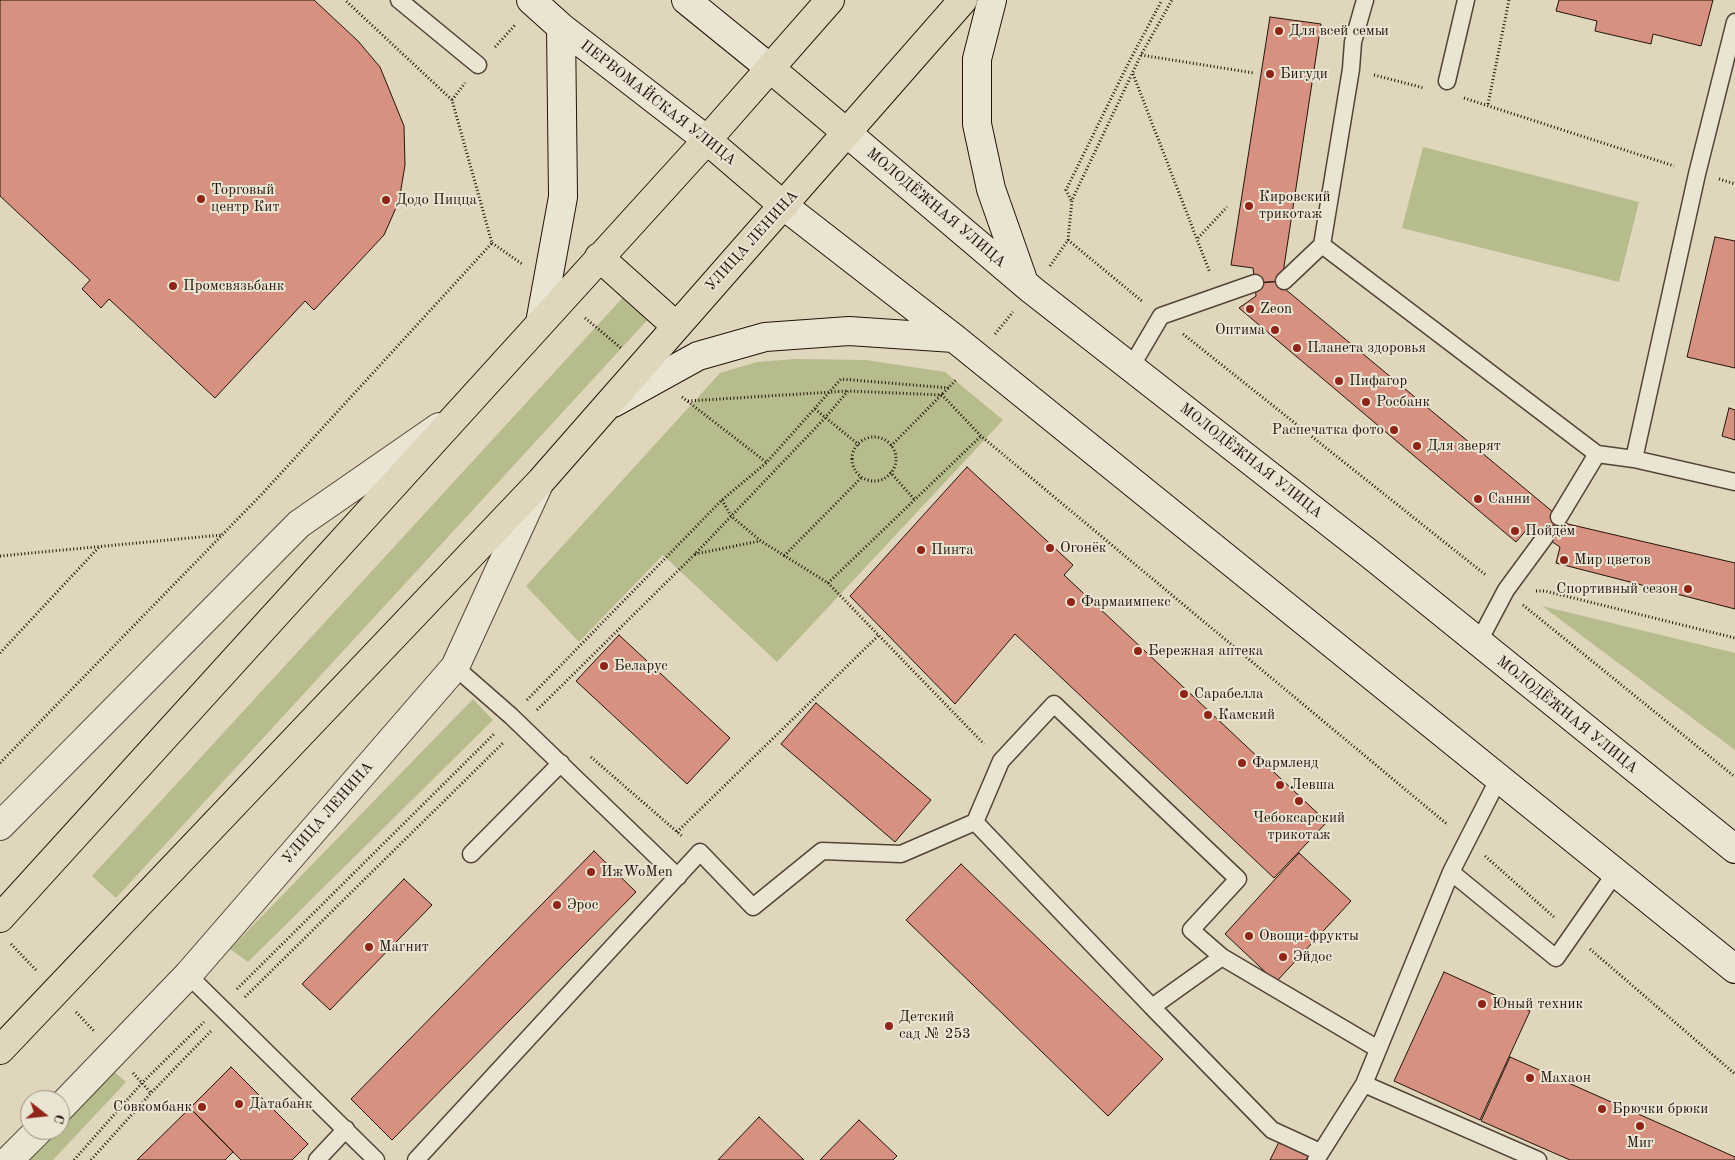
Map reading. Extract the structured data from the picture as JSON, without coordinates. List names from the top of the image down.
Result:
{
  "streets": {
    "main road": ["ПЕРВОМАЙСКАЯ УЛИЦА", "МОЛОДЁЖНАЯ УЛИЦА", "УЛИЦА ЛЕНИНА"]
  },
  "crossings": [
    ["ПЕРВОМАЙСКАЯ УЛИЦА", "УЛИЦА ЛЕНИНА"],
    ["МОЛОДЁЖНАЯ УЛИЦА", "УЛИЦА ЛЕНИНА"]
  ],
  "places": [
    "Для всей семьи",
    "Бигуди",
    "Торговый центр Кит",
    "Додо Пицца",
    "Кировский трикотаж",
    "Промсвязьбанк",
    "Zeon",
    "Оптима",
    "Планета здоровья",
    "Пифагор",
    "Росбанк",
    "Распечатка фото",
    "Для зверят",
    "Санни",
    "Пойдём",
    "Огонёк",
    "Пинта",
    "Мир цветов",
    "Спортивный сезон",
    "Фармаимпекс",
    "Бережная аптека",
    "Беларус",
    "Сарабелла",
    "Камский",
    "Фармленд",
    "Левша",
    "Чебоксарский трикотаж",
    "ИжWoMen",
    "Эрос",
    "Овощи-фрукты",
    "Магнит",
    "Эйдос",
    "Юный техник",
    "Детский сад № 253",
    "Махаон",
    "Датабанк",
    "Совкомбанк",
    "Брючки брюки",
    "Миг"
  ],
  "north": "right"
}
